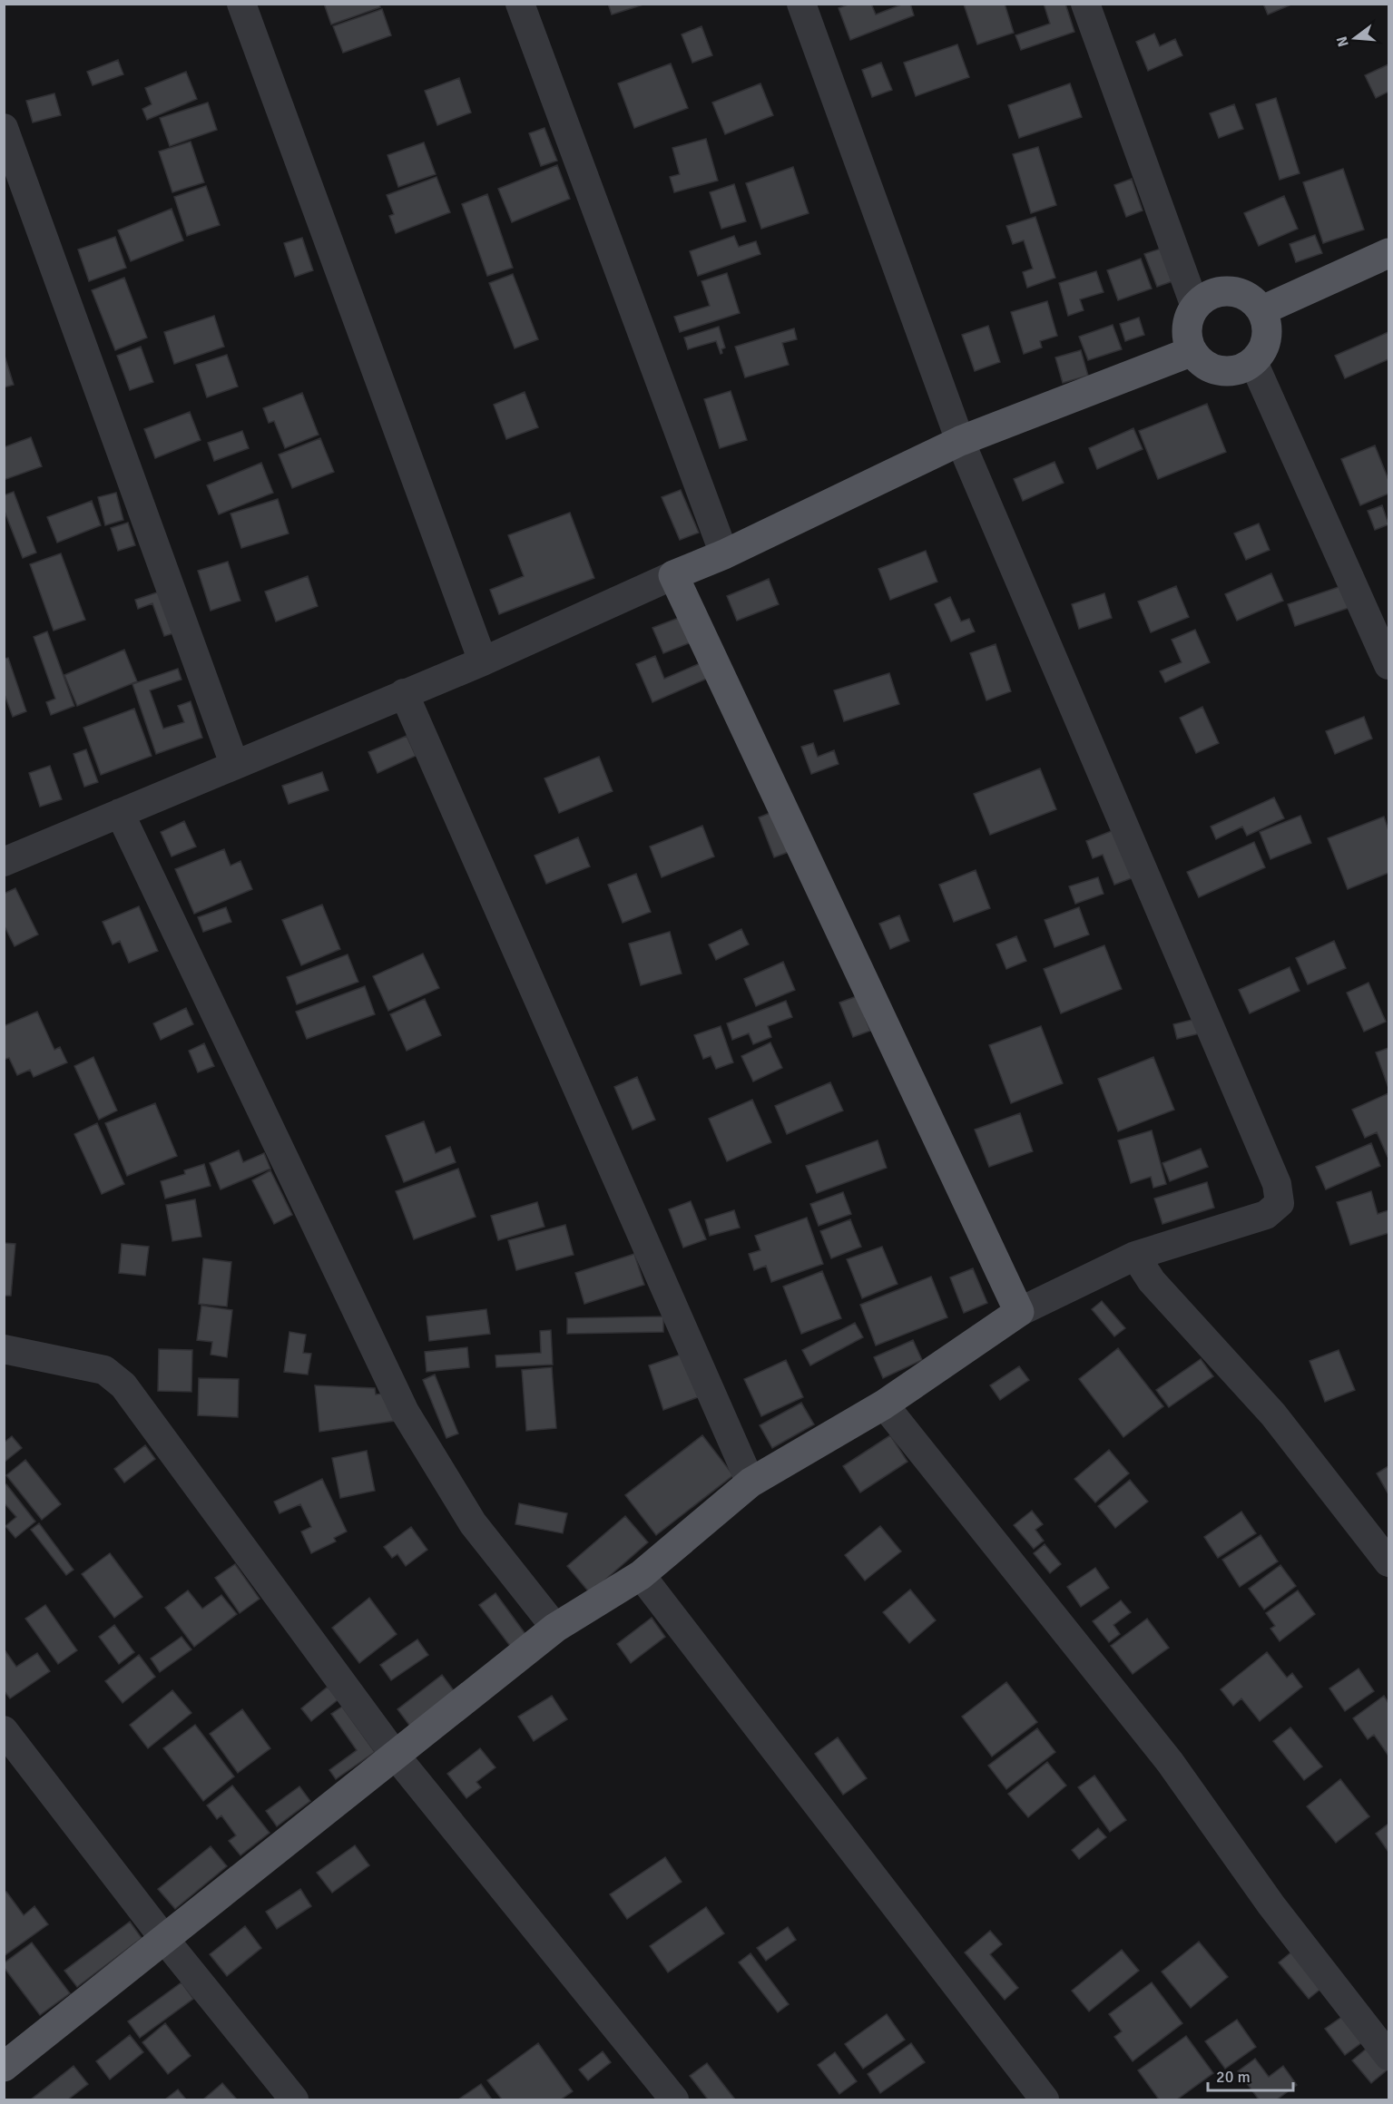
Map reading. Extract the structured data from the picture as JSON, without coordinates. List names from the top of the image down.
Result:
{
  "scale_bar": "20 m",
  "north": "left"
}
